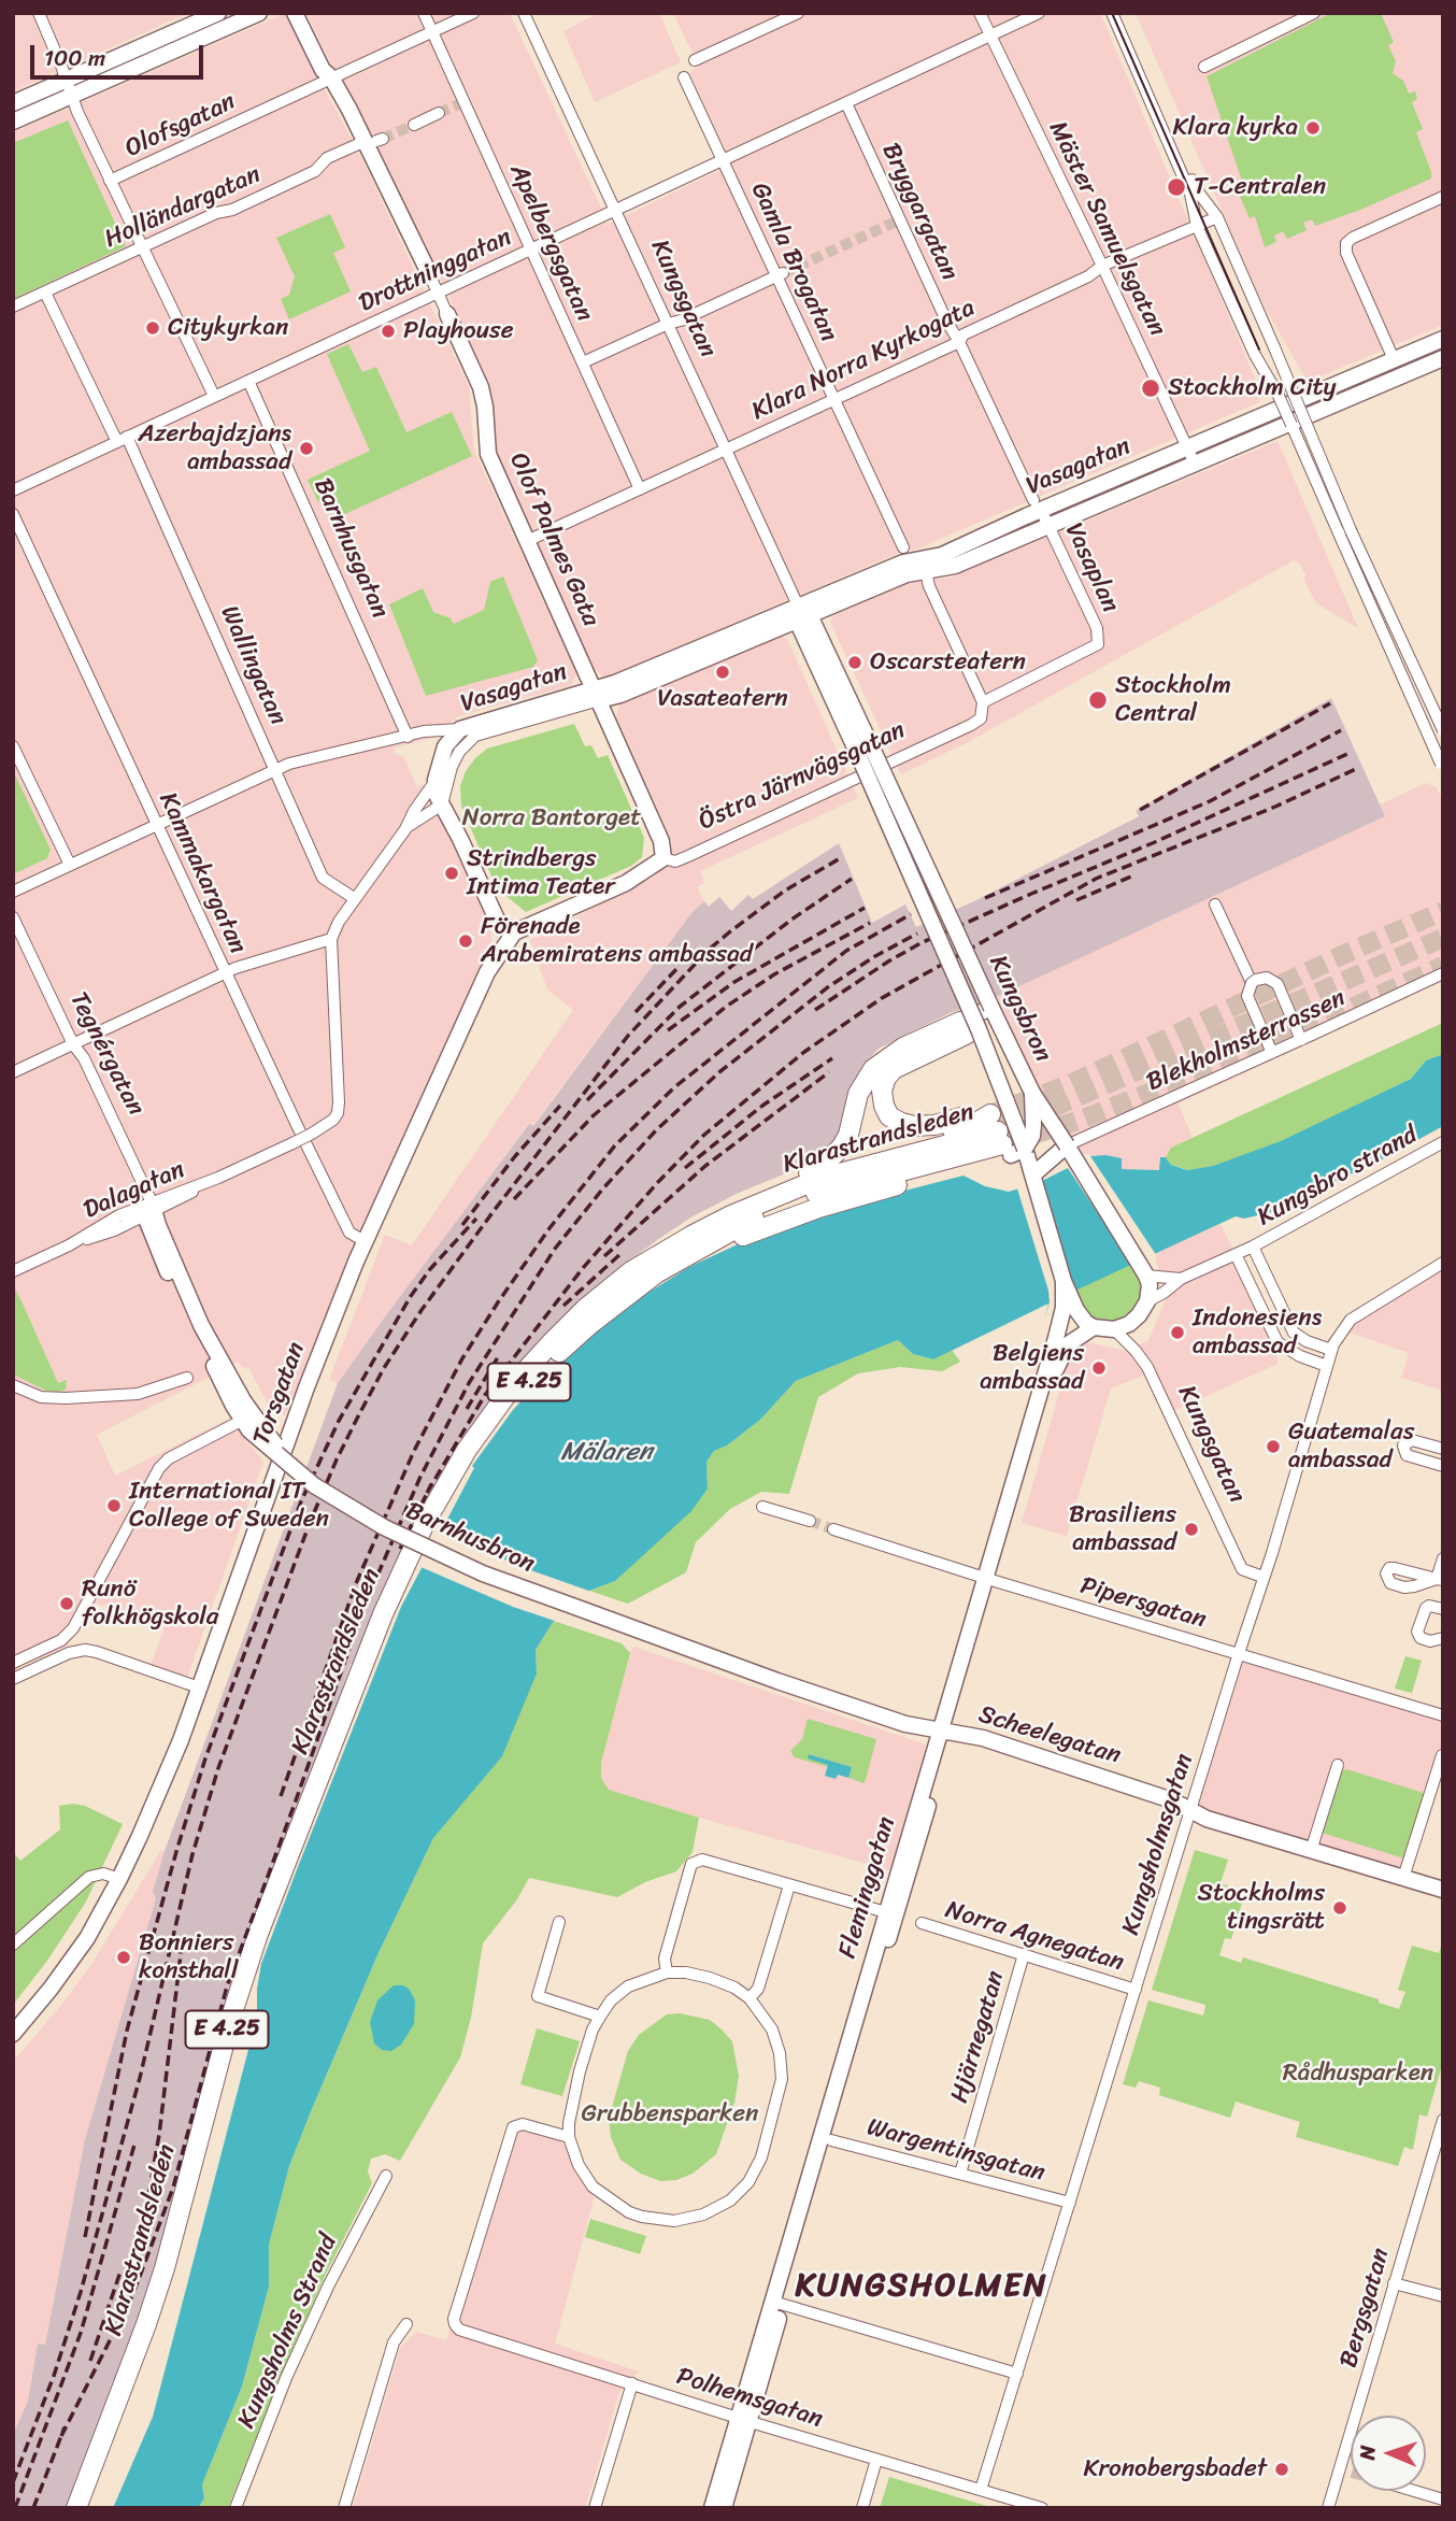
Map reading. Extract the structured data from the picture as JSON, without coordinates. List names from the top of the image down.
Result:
{
  "streets": {
    "highway": ["Klarastrandsleden", "E 4.25"],
    "main road": [
      "Kungsgatan",
      "Vasagatan",
      "Olof Palmes Gata",
      "Östra Järnvägsgatan",
      "Kungsbron",
      "Tegnérgatan",
      "Torsgatan",
      "Barnhusbron",
      "Scheelegatan",
      "Fleminggatan"
    ],
    "street": [
      "Olofsgatan",
      "Holländargatan",
      "Bryggargatan",
      "Mäster Samuelsgatan",
      "Apelbergsgatan",
      "Gamla Brogatan",
      "Drottninggatan",
      "Klara Norra Kyrkogata",
      "Barnhusgatan",
      "Vasaplan",
      "Wallingatan",
      "Kammakargatan",
      "Blekholmsterrassen",
      "Kungsbro strand",
      "Dalagatan",
      "Pipersgatan",
      "Kungsholmsgatan",
      "Norra Agnegatan",
      "Hjärnegatan",
      "Wargentinsgatan",
      "Bergsgatan",
      "Kungsholms Strand",
      "Polhemsgatan"
    ]
  },
  "crossings": [
    ["Olofsgatan", "Apelbergsgatan"],
    ["Olofsgatan", "Olof Palmes Gata"],
    ["Holländargatan", "Olof Palmes Gata"],
    ["Holländargatan", "Wallingatan"],
    ["Bryggargatan", "Drottninggatan"],
    ["Bryggargatan", "Klara Norra Kyrkogata"],
    ["Bryggargatan", "Vasagatan"],
    ["Bryggargatan", "Vasaplan"],
    ["Mäster Samuelsgatan", "Drottninggatan"],
    ["Mäster Samuelsgatan", "Klara Norra Kyrkogata"],
    ["Mäster Samuelsgatan", "Vasagatan"],
    ["Apelbergsgatan", "Drottninggatan"],
    ["Apelbergsgatan", "Klara Norra Kyrkogata"],
    ["Gamla Brogatan", "Drottninggatan"],
    ["Gamla Brogatan", "Klara Norra Kyrkogata"],
    ["Drottninggatan", "Kungsgatan"],
    ["Drottninggatan", "Olof Palmes Gata"],
    ["Drottninggatan", "Barnhusgatan"],
    ["Drottninggatan", "Wallingatan"],
    ["Kungsgatan", "Klara Norra Kyrkogata"],
    ["Kungsgatan", "Vasagatan"],
    ["Kungsgatan", "Kungsbron"],
    ["Kungsgatan", "Kungsholmsgatan"],
    ["Klara Norra Kyrkogata", "Olof Palmes Gata"],
    ["Vasagatan", "Olof Palmes Gata"],
    ["Vasagatan", "Vasaplan"],
    ["Vasagatan", "Östra Järnvägsgatan"],
    ["Vasagatan", "Torsgatan"],
    ["Olof Palmes Gata", "Östra Järnvägsgatan"],
    ["Olof Palmes Gata", "Torsgatan"],
    ["Vasaplan", "Östra Järnvägsgatan"],
    ["Östra Järnvägsgatan", "Torsgatan"],
    ["Kammakargatan", "Torsgatan"],
    ["Kungsbron", "Blekholmsterrassen"],
    ["Kungsbron", "Klarastrandsleden"],
    ["Kungsbron", "Fleminggatan"],
    ["Tegnérgatan", "Dalagatan"],
    ["Tegnérgatan", "Barnhusbron"],
    ["Barnhusbron", "Scheelegatan"],
    ["Pipersgatan", "Kungsholmsgatan"],
    ["Pipersgatan", "Fleminggatan"],
    ["Scheelegatan", "Kungsholmsgatan"],
    ["Scheelegatan", "Fleminggatan"],
    ["Kungsholmsgatan", "Norra Agnegatan"],
    ["Kungsholmsgatan", "Wargentinsgatan"],
    ["Kungsholmsgatan", "Polhemsgatan"],
    ["Fleminggatan", "Wargentinsgatan"],
    ["Fleminggatan", "Polhemsgatan"],
    ["Norra Agnegatan", "Hjärnegatan"],
    ["Hjärnegatan", "Wargentinsgatan"]
  ],
  "districts": ["KUNGSHOLMEN"],
  "water": ["Mälaren"],
  "parks": ["Norra Bantorget", "Rådhusparken", "Grubbensparken"],
  "places": [
    "Klara kyrka",
    "T-Centralen",
    "Citykyrkan",
    "Playhouse",
    "Stockholm City",
    "Azerbajdzjans ambassad",
    "Oscarsteatern",
    "Vasateatern",
    "Stockholm Central",
    "Strindbergs Intima Teater",
    "Förenade Arabemiratens ambassad",
    "Indonesiens ambassad",
    "Belgiens ambassad",
    "Guatemalas ambassad",
    "International IT College of Sweden",
    "Brasiliens ambassad",
    "Runö folkhögskola",
    "Stockholms tingsrätt",
    "Bonniers konsthall",
    "Kronobergsbadet"
  ],
  "scale_bar": "100 m",
  "north": "left"
}
